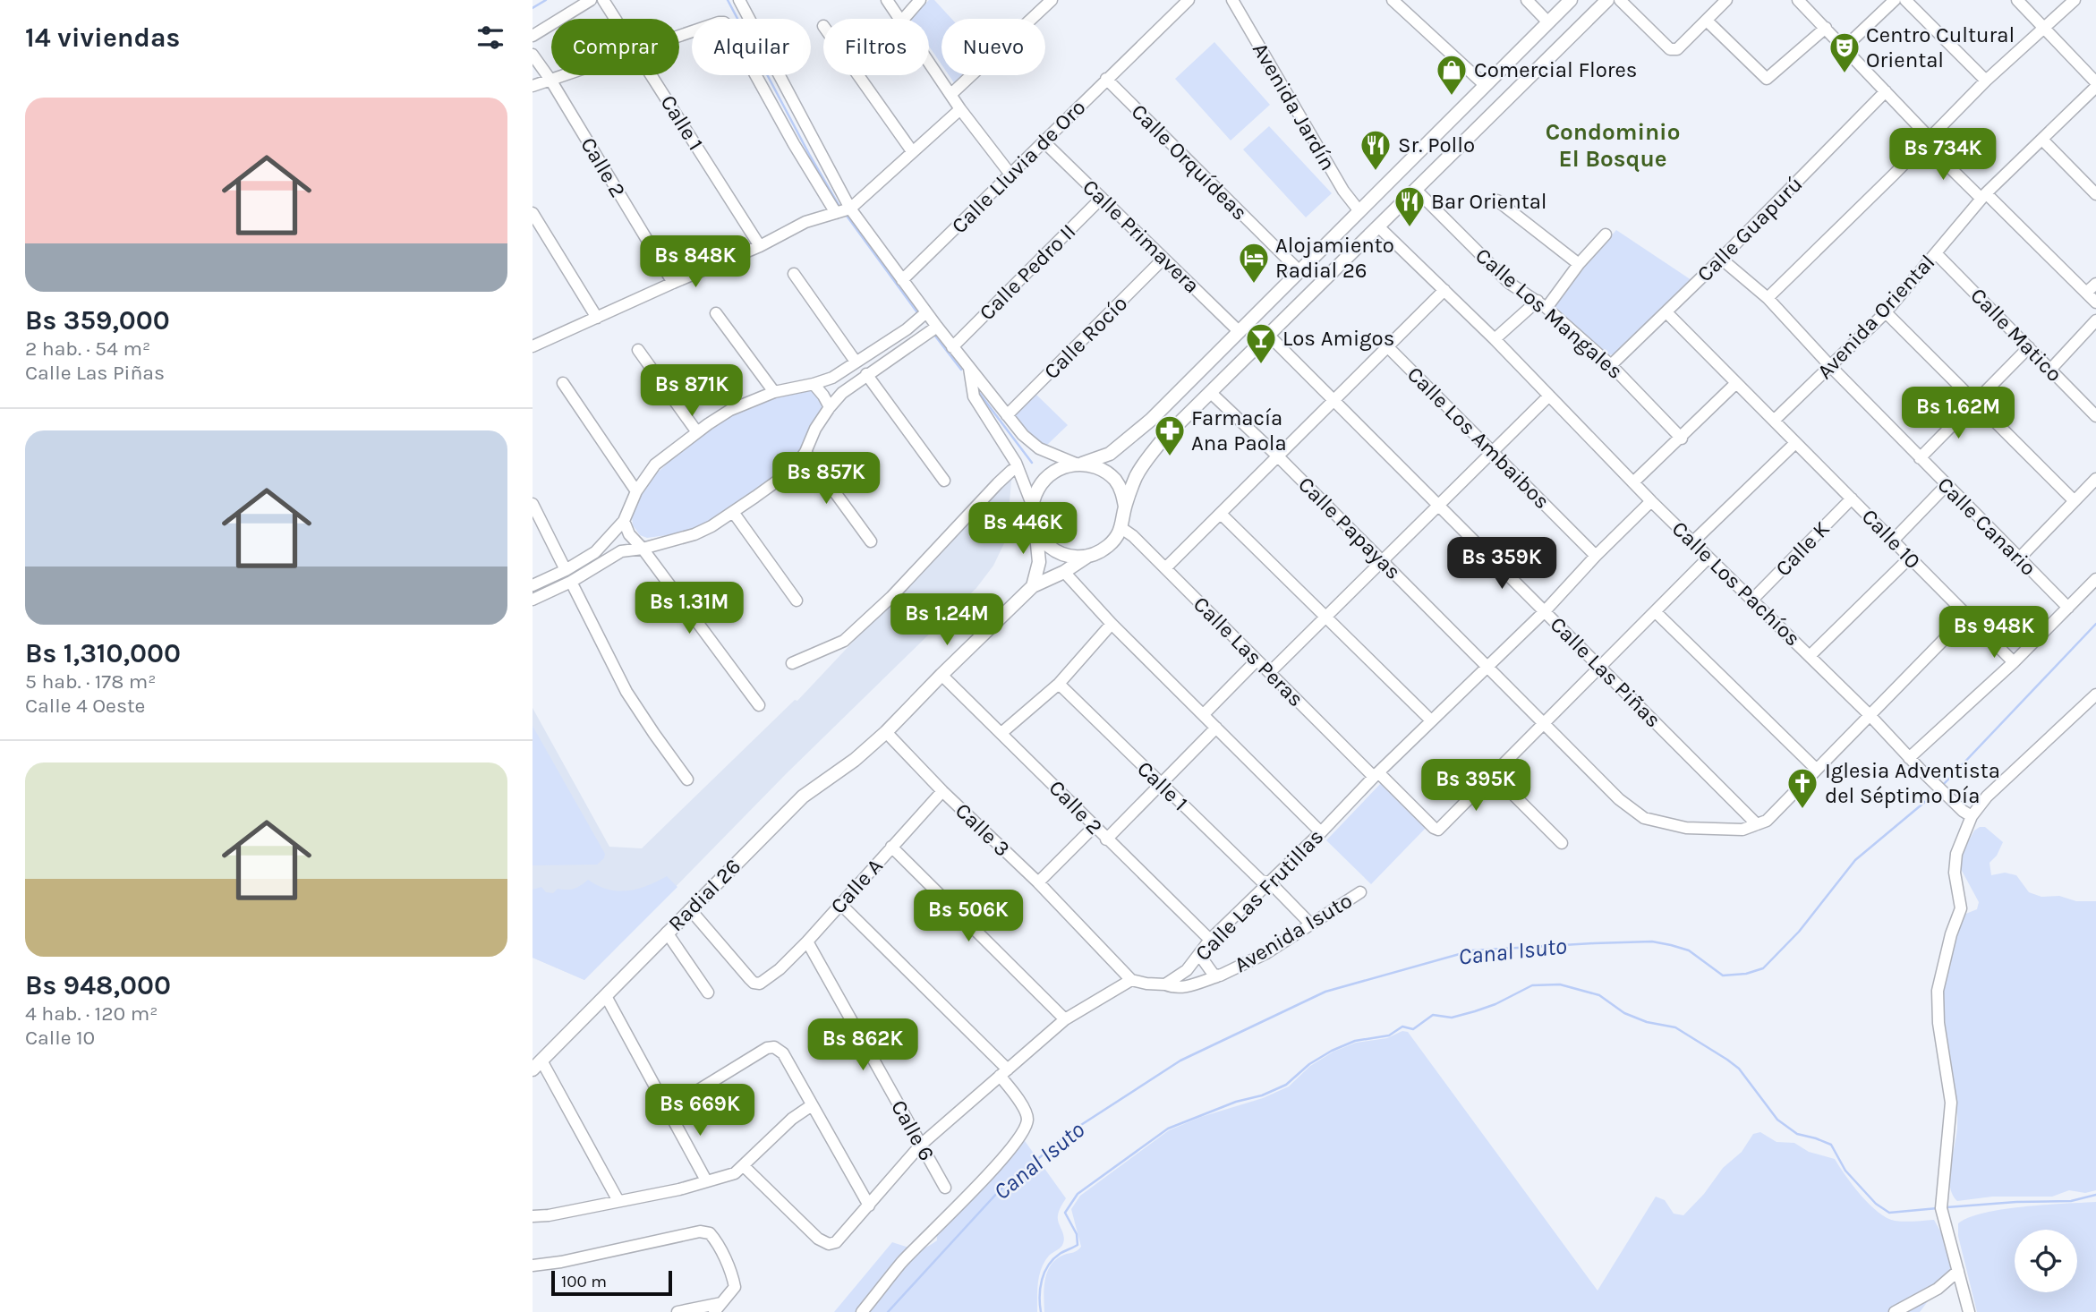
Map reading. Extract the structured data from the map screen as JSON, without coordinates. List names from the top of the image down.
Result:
{
  "streets": {
    "main road": ["Radial 26"],
    "street": [
      "Avenida Jardín",
      "Calle 1",
      "Calle Orquídeas",
      "Calle Lluvia de Oro",
      "Calle 2",
      "Calle Guapurú",
      "Calle Primavera",
      "Calle Pedro II",
      "Calle Los Mangales",
      "Avenida Oriental",
      "Calle Matico",
      "Calle Rocío",
      "Calle Los Ambaibos",
      "Calle Canario",
      "Calle Papayas",
      "Calle 10",
      "Calle K",
      "Calle Los Pachíos",
      "Calle Las Peras",
      "Calle Las Piñas",
      "Calle 3",
      "Calle A",
      "Calle Las Frutillas",
      "Avenida Isuto",
      "Calle 6"
    ]
  },
  "crossings": [
    ["Calle 1", "Calle Las Frutillas"],
    ["Calle 1", "Avenida Isuto"],
    ["Calle Orquídeas", "Calle Lluvia de Oro"],
    ["Calle Lluvia de Oro", "Calle Primavera"],
    ["Calle 2", "Radial 26"],
    ["Calle 2", "Calle Las Frutillas"],
    ["Calle Guapurú", "Calle Los Mangales"],
    ["Calle Guapurú", "Calle Canario"],
    ["Calle Primavera", "Calle Pedro II"],
    ["Calle Primavera", "Calle Rocío"],
    ["Avenida Oriental", "Calle Matico"],
    ["Avenida Oriental", "Calle Canario"],
    ["Calle Los Ambaibos", "Calle Las Frutillas"],
    ["Calle Papayas", "Calle Las Piñas"],
    ["Calle Papayas", "Calle Las Frutillas"],
    ["Calle 10", "Calle K"],
    ["Calle K", "Calle Los Pachíos"],
    ["Calle Los Pachíos", "Calle Las Frutillas"],
    ["Calle Las Peras", "Radial 26"],
    ["Calle Las Peras", "Calle Las Frutillas"],
    ["Calle Las Piñas", "Calle Las Frutillas"],
    ["Calle 3", "Calle A"],
    ["Calle 3", "Radial 26"],
    ["Calle A", "Radial 26"],
    ["Calle A", "Calle 6"],
    ["Calle Las Frutillas", "Avenida Isuto"]
  ],
  "districts": ["Condominio El Bosque"],
  "water": ["Canal Isuto"],
  "places": {
    "theatre": ["Centro Cultural Oriental"],
    "shop": ["Comercial Flores"],
    "restaurant": ["Sr. Pollo", "Bar Oriental"],
    "hotel": ["Alojamiento Radial 26"],
    "bar": ["Los Amigos"],
    "pharmacy": ["Farmacía Ana Paola"],
    "church": ["Iglesia Adventista del Séptimo Día"]
  },
  "scale_bar": "100 m",
  "page": {
    "heading": "14 viviendas",
    "chip": [
      "Comprar",
      "Alquilar",
      "Filtros",
      "Nuevo"
    ],
    "list": [
      {
        "name": "Bs 359,000",
        "note": "2 hab. · 54 m² · Calle Las Piñas"
      },
      {
        "name": "Bs 1,310,000",
        "note": "5 hab. · 178 m² · Calle 4 Oeste"
      },
      {
        "name": "Bs 948,000",
        "note": "4 hab. · 120 m² · Calle 10"
      }
    ],
    "price": [
      "Bs 734K",
      "Bs 848K",
      "Bs 871K",
      "Bs 1.62M",
      "Bs 857K",
      "Bs 446K",
      "Bs 359K",
      "Bs 1.31M",
      "Bs 1.24M",
      "Bs 948K",
      "Bs 395K",
      "Bs 506K",
      "Bs 862K",
      "Bs 669K"
    ],
    "scale": "100 m"
  }
}
